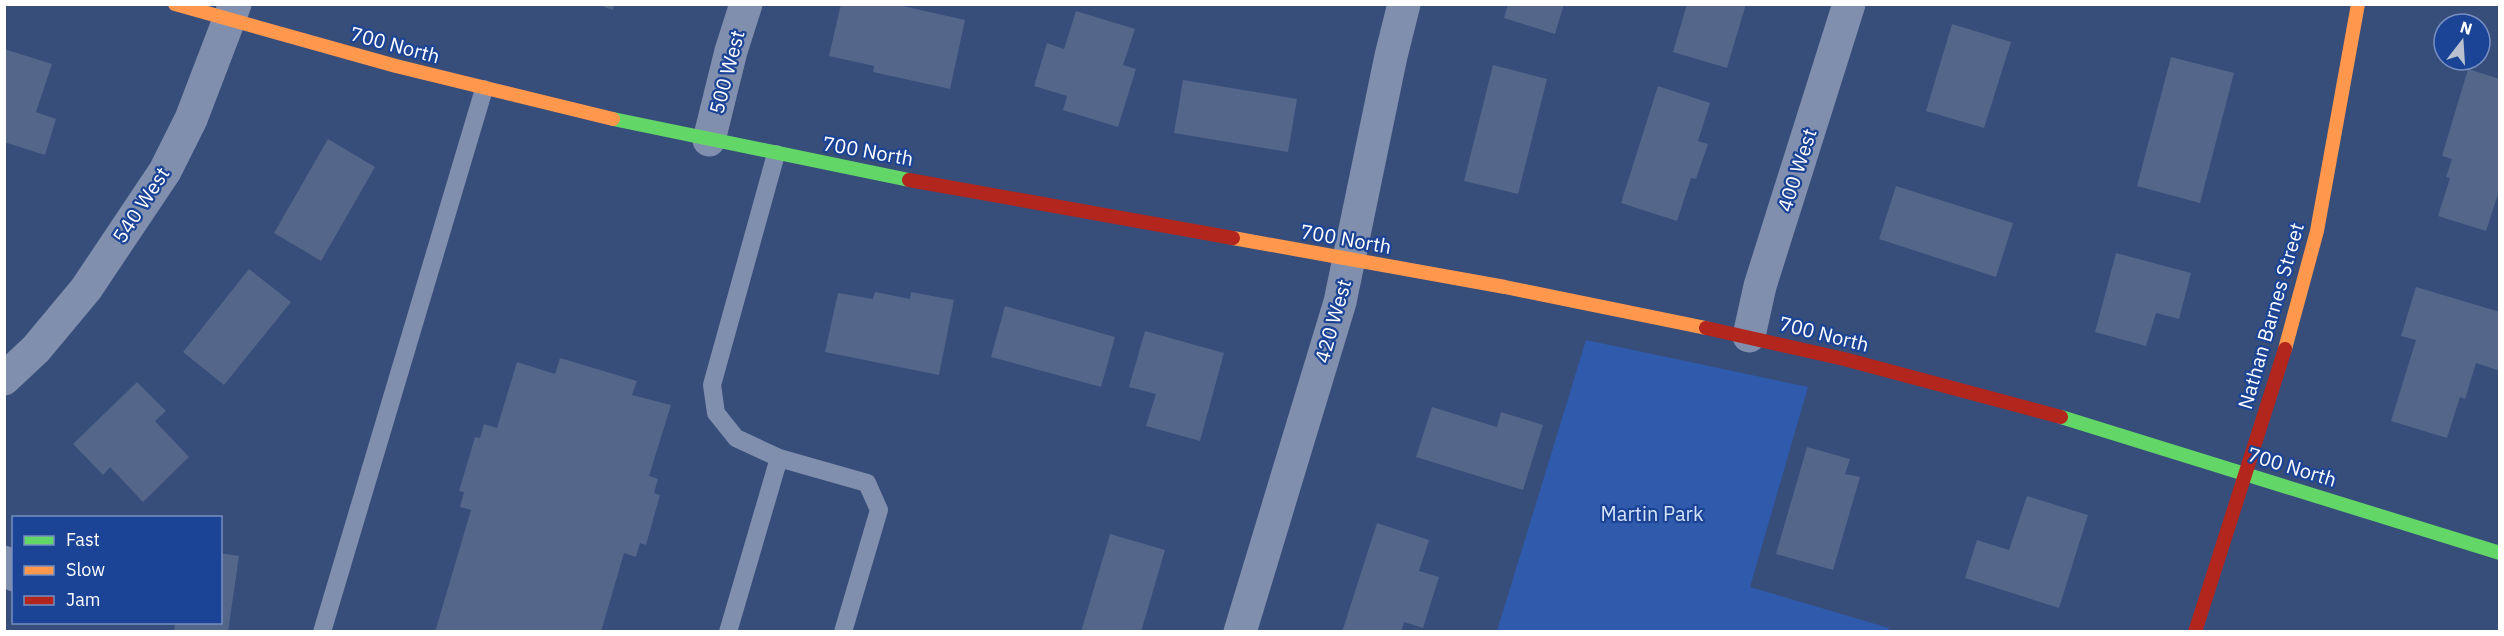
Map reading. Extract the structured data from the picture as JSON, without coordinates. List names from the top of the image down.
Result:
{
  "streets": {
    "street": [
      "700 North",
      "500 West",
      "400 West",
      "540 West",
      "Nathan Barnes Street",
      "420 West"
    ]
  },
  "crossings": [
    ["700 North", "500 West"],
    ["700 North", "400 West"],
    ["700 North", "540 West"],
    ["700 North", "Nathan Barnes Street"],
    ["700 North", "420 West"]
  ],
  "parks": ["Martin Park"],
  "legend": ["Fast", "Slow", "Jam"],
  "north": "top"
}
